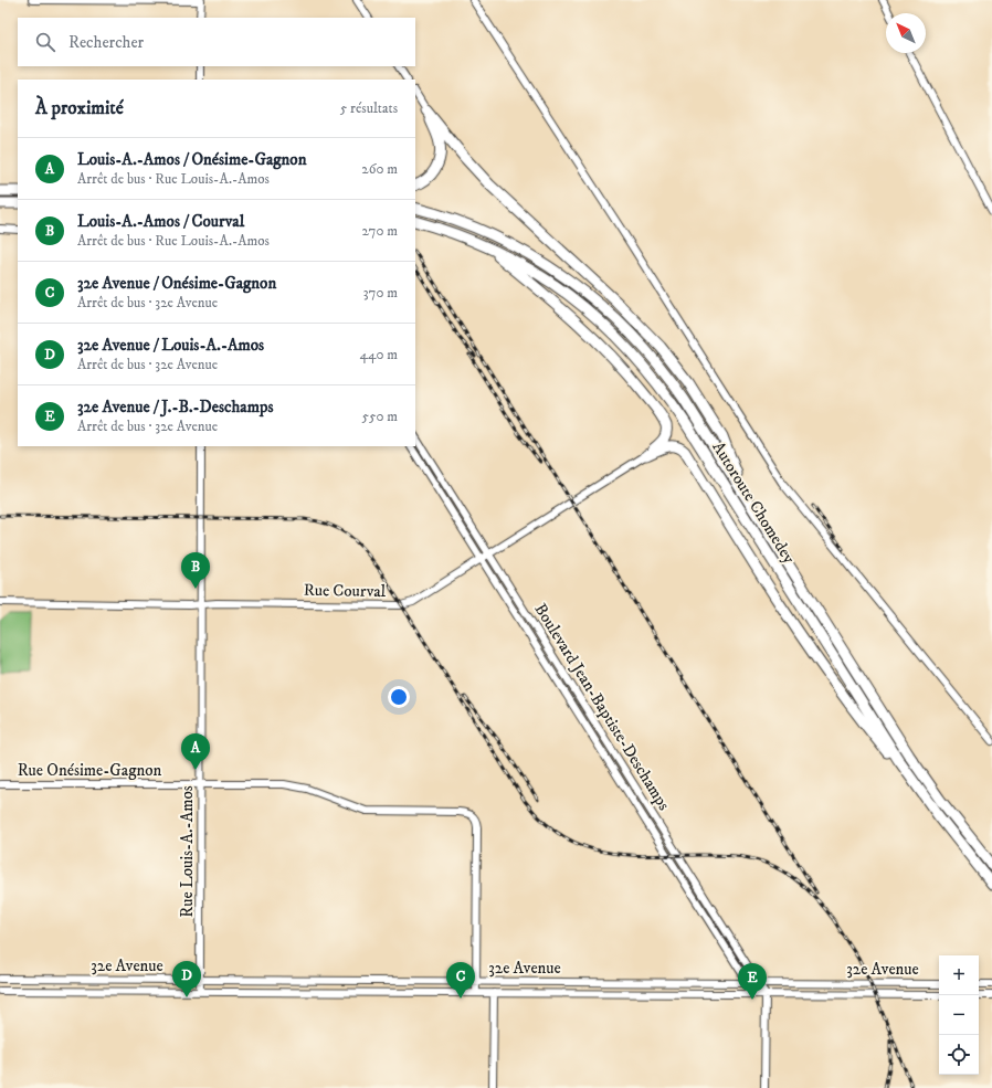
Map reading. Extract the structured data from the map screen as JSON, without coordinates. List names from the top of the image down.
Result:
{
  "streets": {
    "highway": ["Autoroute Chomedey"],
    "street": [
      "Rue Courval",
      "Boulevard Jean-Baptiste-Deschamps",
      "Rue Onésime-Gagnon",
      "Rue Louis-A.-Amos",
      "32e Avenue"
    ]
  },
  "crossings": [
    ["Rue Courval", "Boulevard Jean-Baptiste-Deschamps"],
    ["Rue Courval", "Rue Louis-A.-Amos"],
    ["Boulevard Jean-Baptiste-Deschamps", "32e Avenue"],
    ["Rue Onésime-Gagnon", "Rue Louis-A.-Amos"],
    ["Rue Onésime-Gagnon", "32e Avenue"],
    ["Rue Louis-A.-Amos", "32e Avenue"]
  ],
  "north": "top left",
  "page": {
    "search": "Rechercher",
    "heading": ["À proximité", "5 résultats"],
    "list": [
      {
        "mark": "A",
        "name": "Louis-A.-Amos / Onésime-Gagnon",
        "note": "Arrêt de bus · Rue Louis-A.-Amos",
        "value": "260 m"
      },
      {
        "mark": "B",
        "name": "Louis-A.-Amos / Courval",
        "note": "Arrêt de bus · Rue Louis-A.-Amos",
        "value": "270 m"
      },
      {
        "mark": "C",
        "name": "32e Avenue / Onésime-Gagnon",
        "note": "Arrêt de bus · 32e Avenue",
        "value": "370 m"
      },
      {
        "mark": "D",
        "name": "32e Avenue / Louis-A.-Amos",
        "note": "Arrêt de bus · 32e Avenue",
        "value": "440 m"
      },
      {
        "mark": "E",
        "name": "32e Avenue / J.-B.-Deschamps",
        "note": "Arrêt de bus · 32e Avenue",
        "value": "550 m"
      }
    ],
    "pins": [
      "B",
      "A",
      "D",
      "C",
      "E"
    ],
    "map_buttons": ["+", "−"]
  }
}
